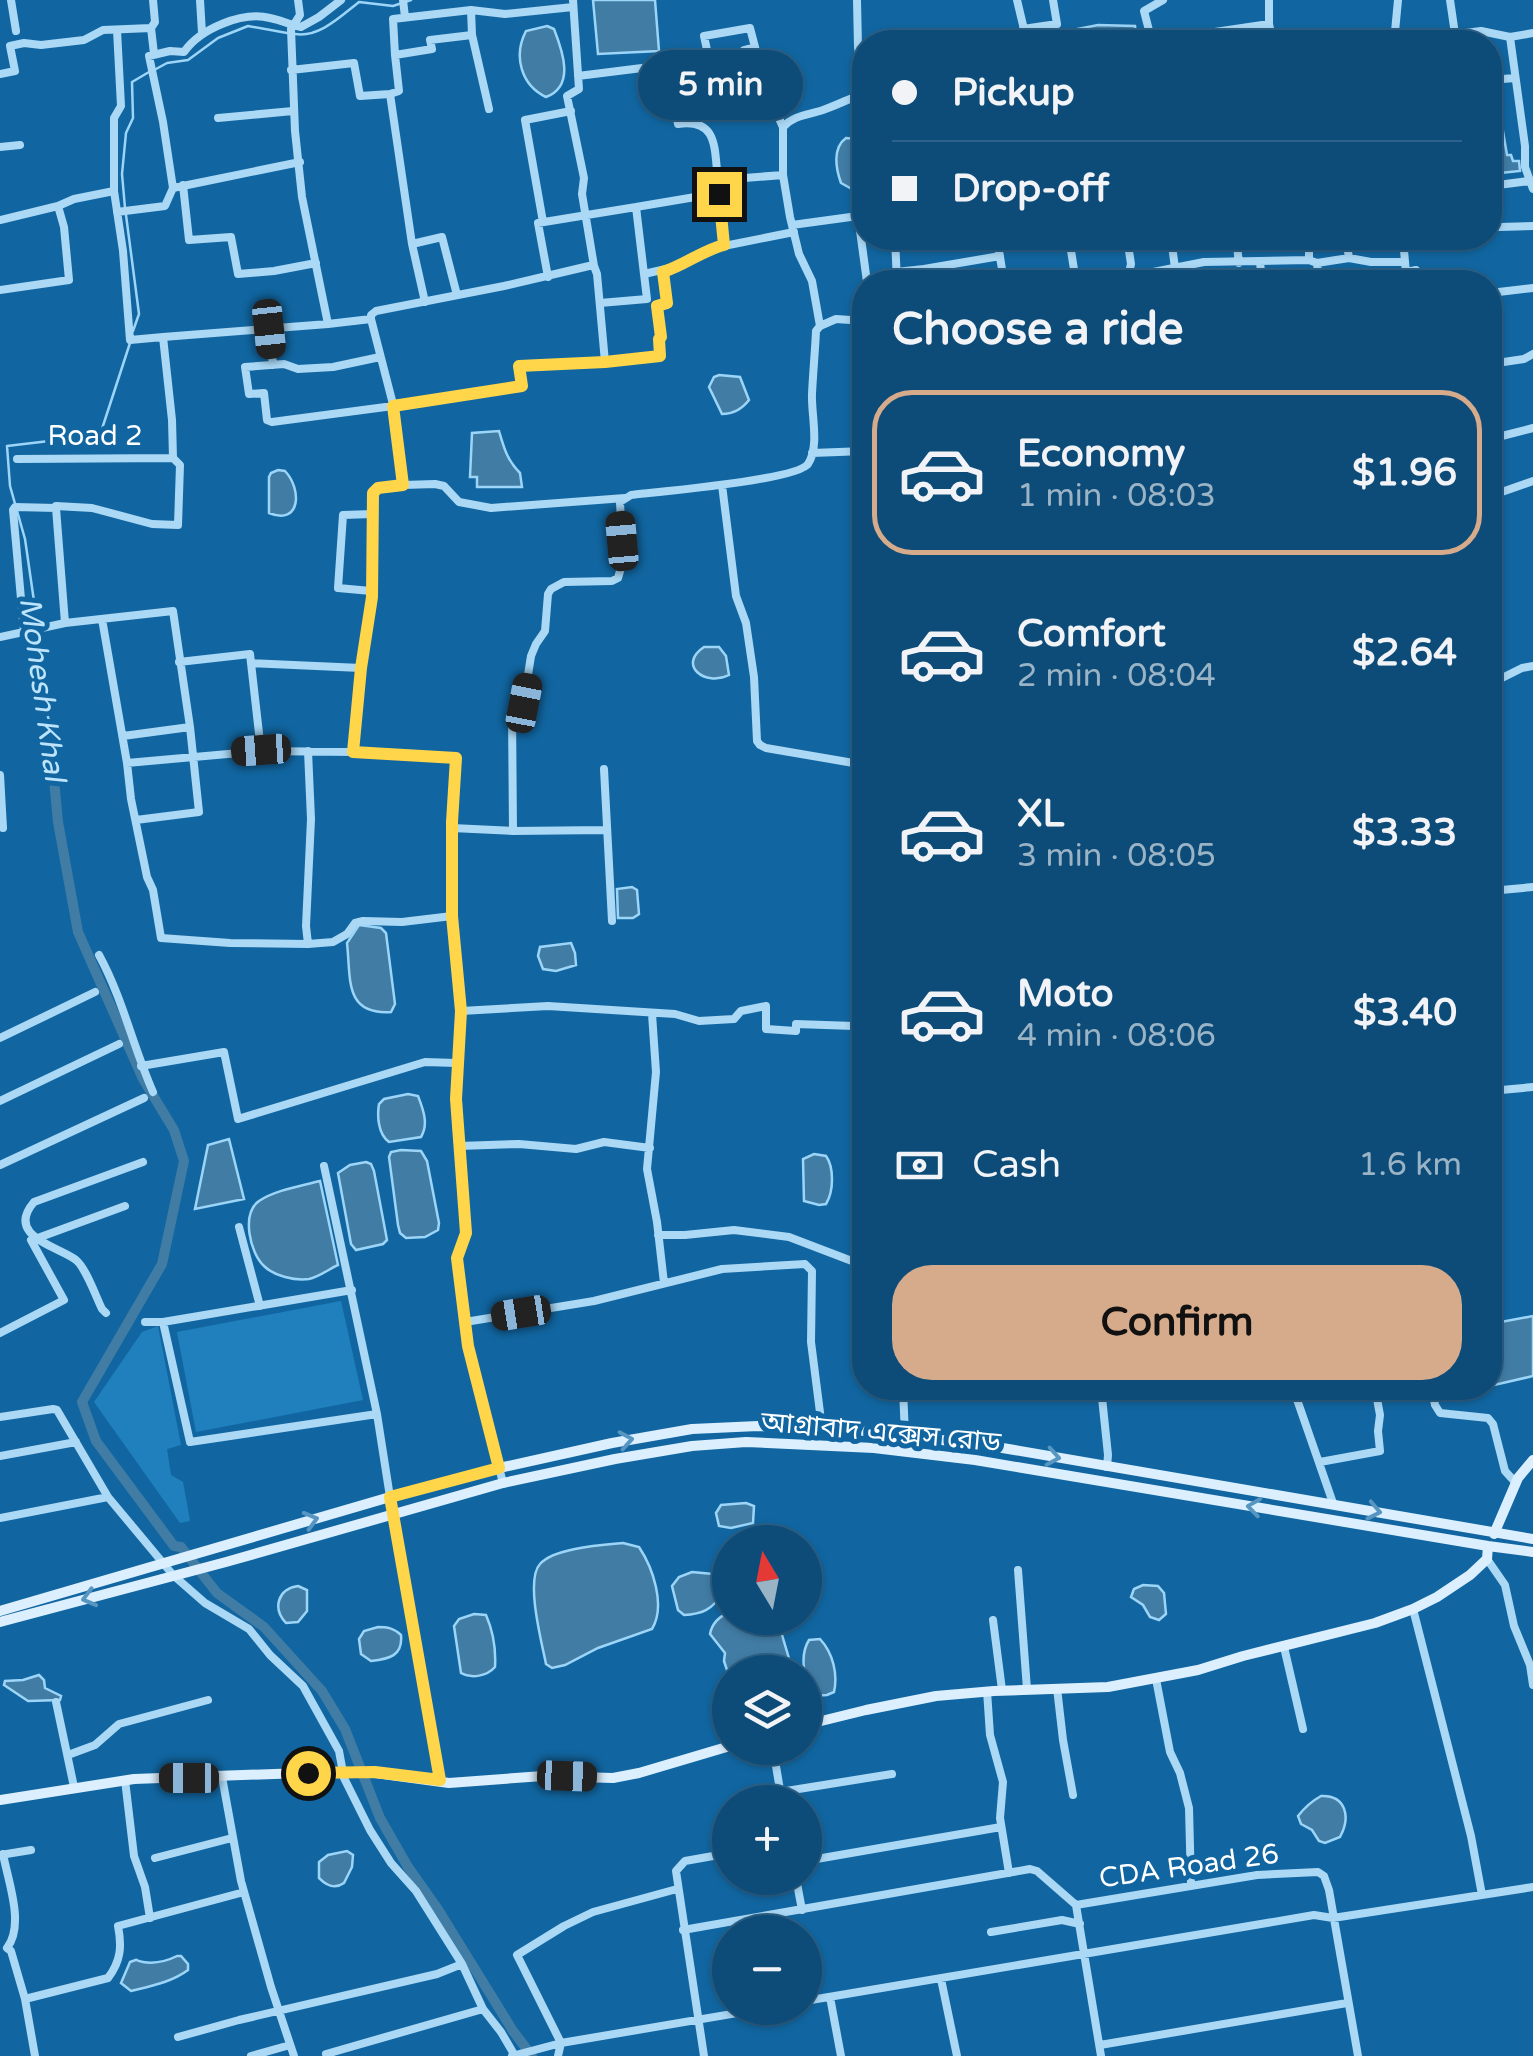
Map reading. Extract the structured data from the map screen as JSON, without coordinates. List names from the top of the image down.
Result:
{
  "streets": {
    "main road": ["আগ্রাবাদ এক্সেস রোড"],
    "street": ["Road 2", "CDA Road 26"]
  },
  "water": ["Mohesh Khal"],
  "north": "top",
  "page": {
    "banner": ["Pickup", "Drop-off"],
    "bubble": "5 min",
    "heading": "Choose a ride",
    "list": [
      {
        "name": "Economy",
        "note": "1 min · 08:03",
        "value": "$1.96"
      },
      {
        "name": "Comfort",
        "note": "2 min · 08:04",
        "value": "$2.64"
      },
      {
        "name": "XL",
        "note": "3 min · 08:05",
        "value": "$3.33"
      },
      {
        "name": "Moto",
        "note": "4 min · 08:06",
        "value": "$3.40"
      }
    ],
    "pay": ["Cash", "1.6 km"],
    "buttons": "Confirm",
    "map_buttons": ["+", "−"]
  }
}
